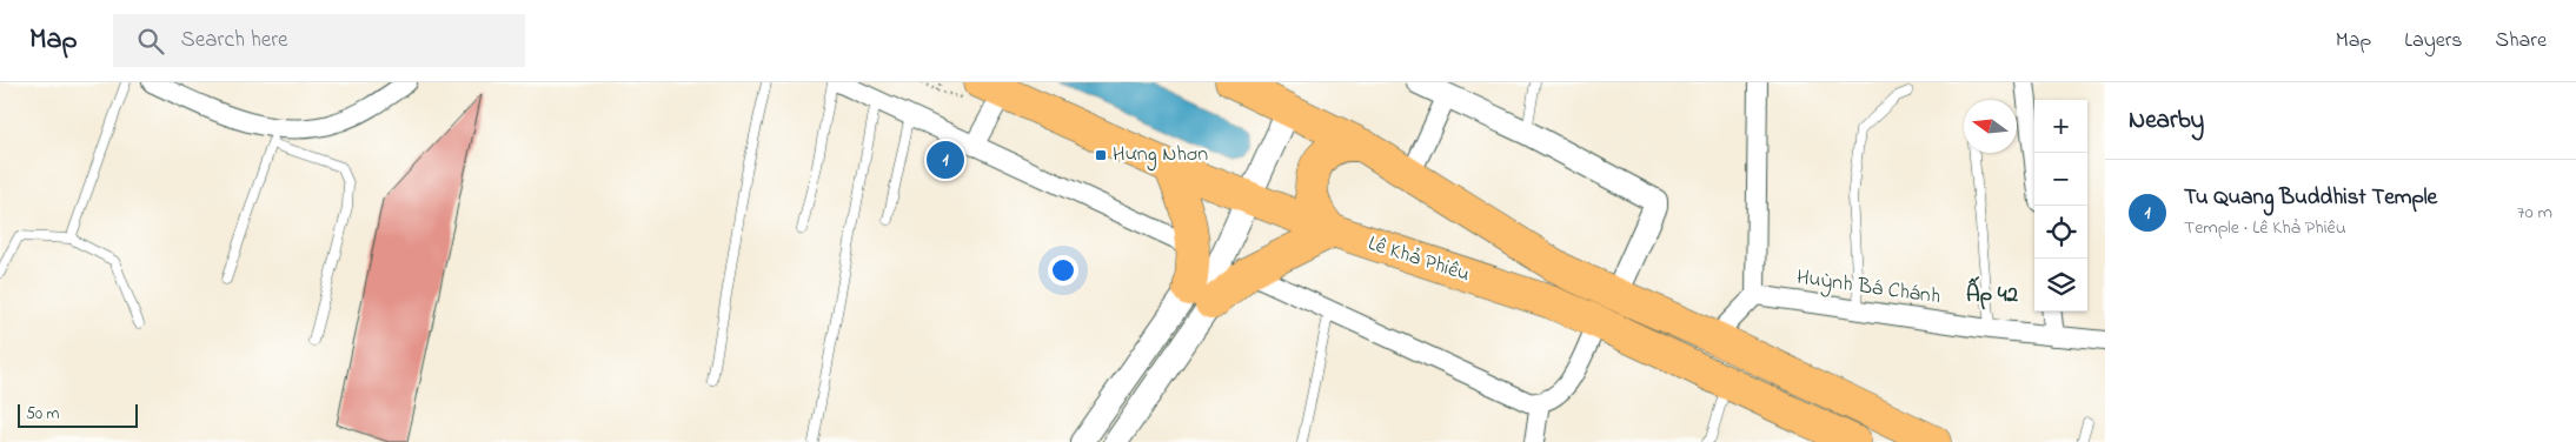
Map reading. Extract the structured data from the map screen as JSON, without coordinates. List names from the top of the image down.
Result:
{
  "streets": {
    "highway": ["Lê Khả Phiêu"],
    "street": ["Huỳnh Bá Chánh"]
  },
  "districts": ["Ấp 42"],
  "places": {
    "transit": ["Hưng Nhơn"]
  },
  "scale_bar": "50 m",
  "north": "left",
  "page": {
    "header": "Map",
    "search": "Search here",
    "nav": ["Map", "Layers", "Share"],
    "heading": "Nearby",
    "map_buttons": ["+", "−"],
    "pins": "1",
    "list": [
      {
        "mark": "1",
        "name": "Tu Quang Buddhist Temple",
        "note": "Temple · Lê Khả Phiêu",
        "value": "70 m"
      }
    ],
    "scale": "50 m"
  }
}
